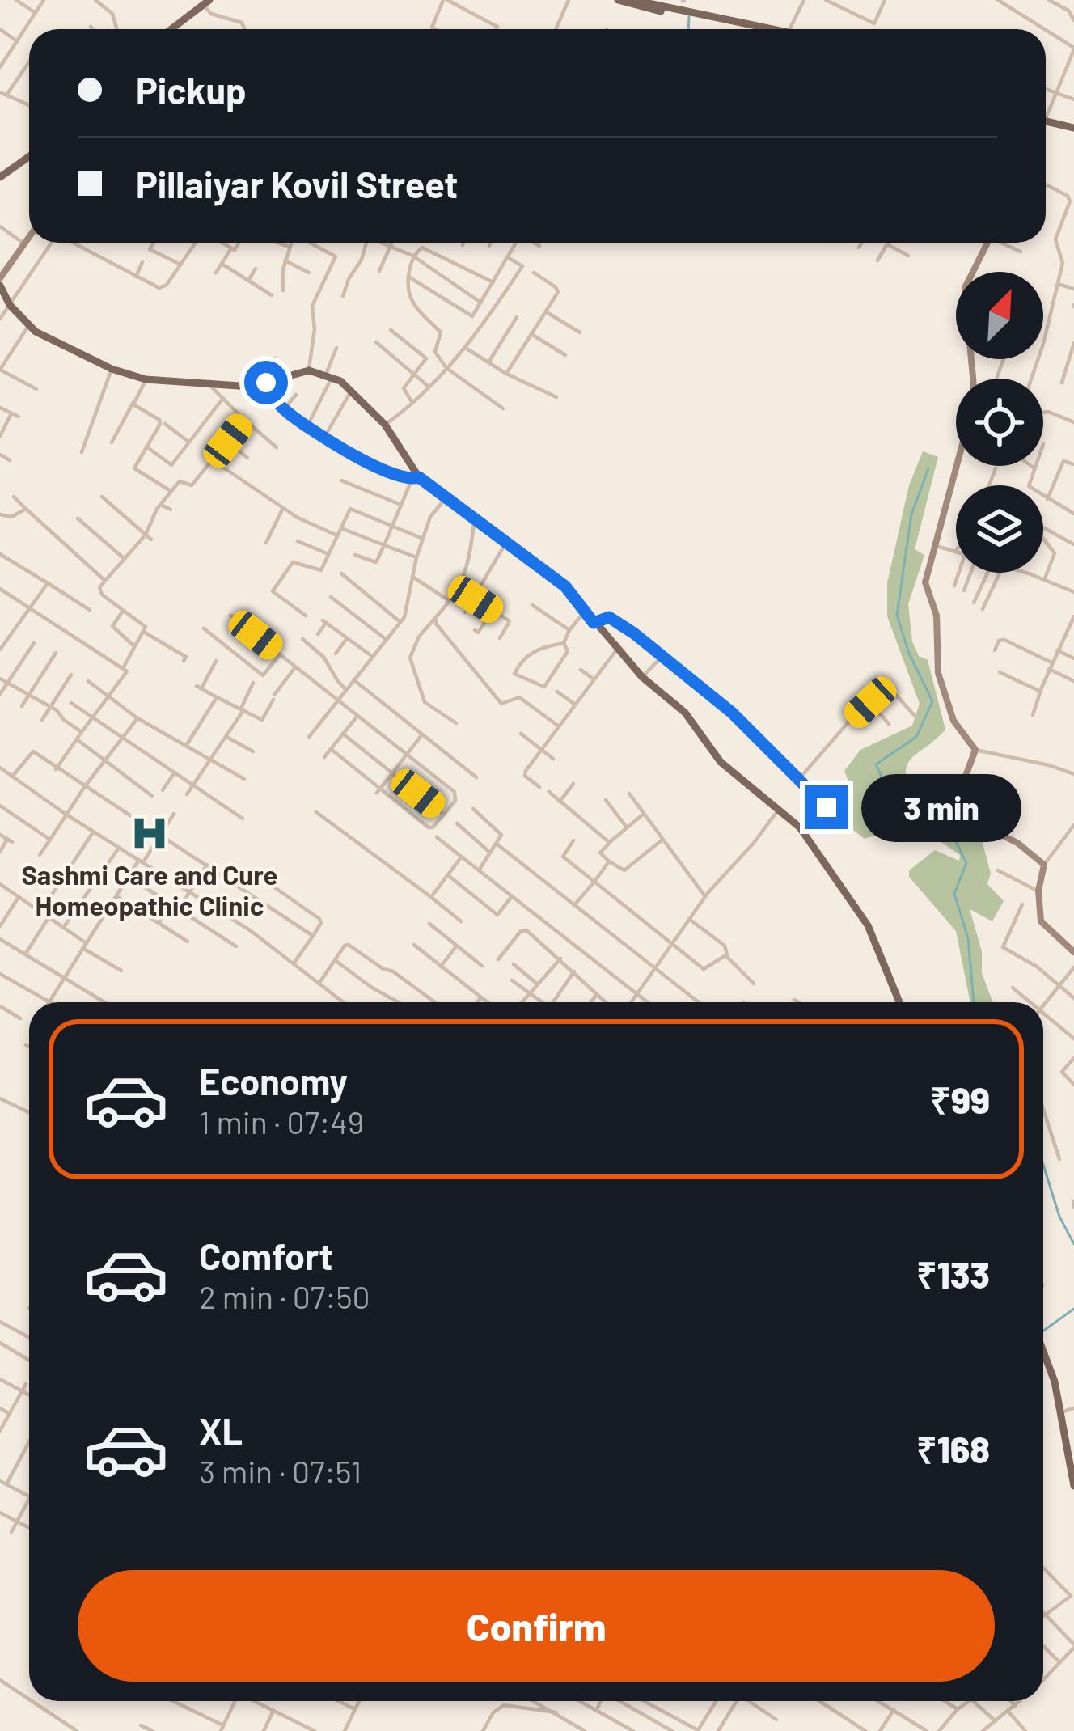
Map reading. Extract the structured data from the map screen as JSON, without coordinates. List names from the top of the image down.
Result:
{
  "places": {
    "hospital": ["Sashmi Care and Cure Homeopathic Clinic"]
  },
  "north": "top right",
  "page": {
    "banner": ["Pickup", "Pillaiyar Kovil Street"],
    "bubble": "3 min",
    "list": [
      {
        "name": "Economy",
        "note": "1 min · 07:49",
        "value": "₹99"
      },
      {
        "name": "Comfort",
        "note": "2 min · 07:50",
        "value": "₹133"
      },
      {
        "name": "XL",
        "note": "3 min · 07:51",
        "value": "₹168"
      }
    ],
    "buttons": "Confirm"
  }
}
